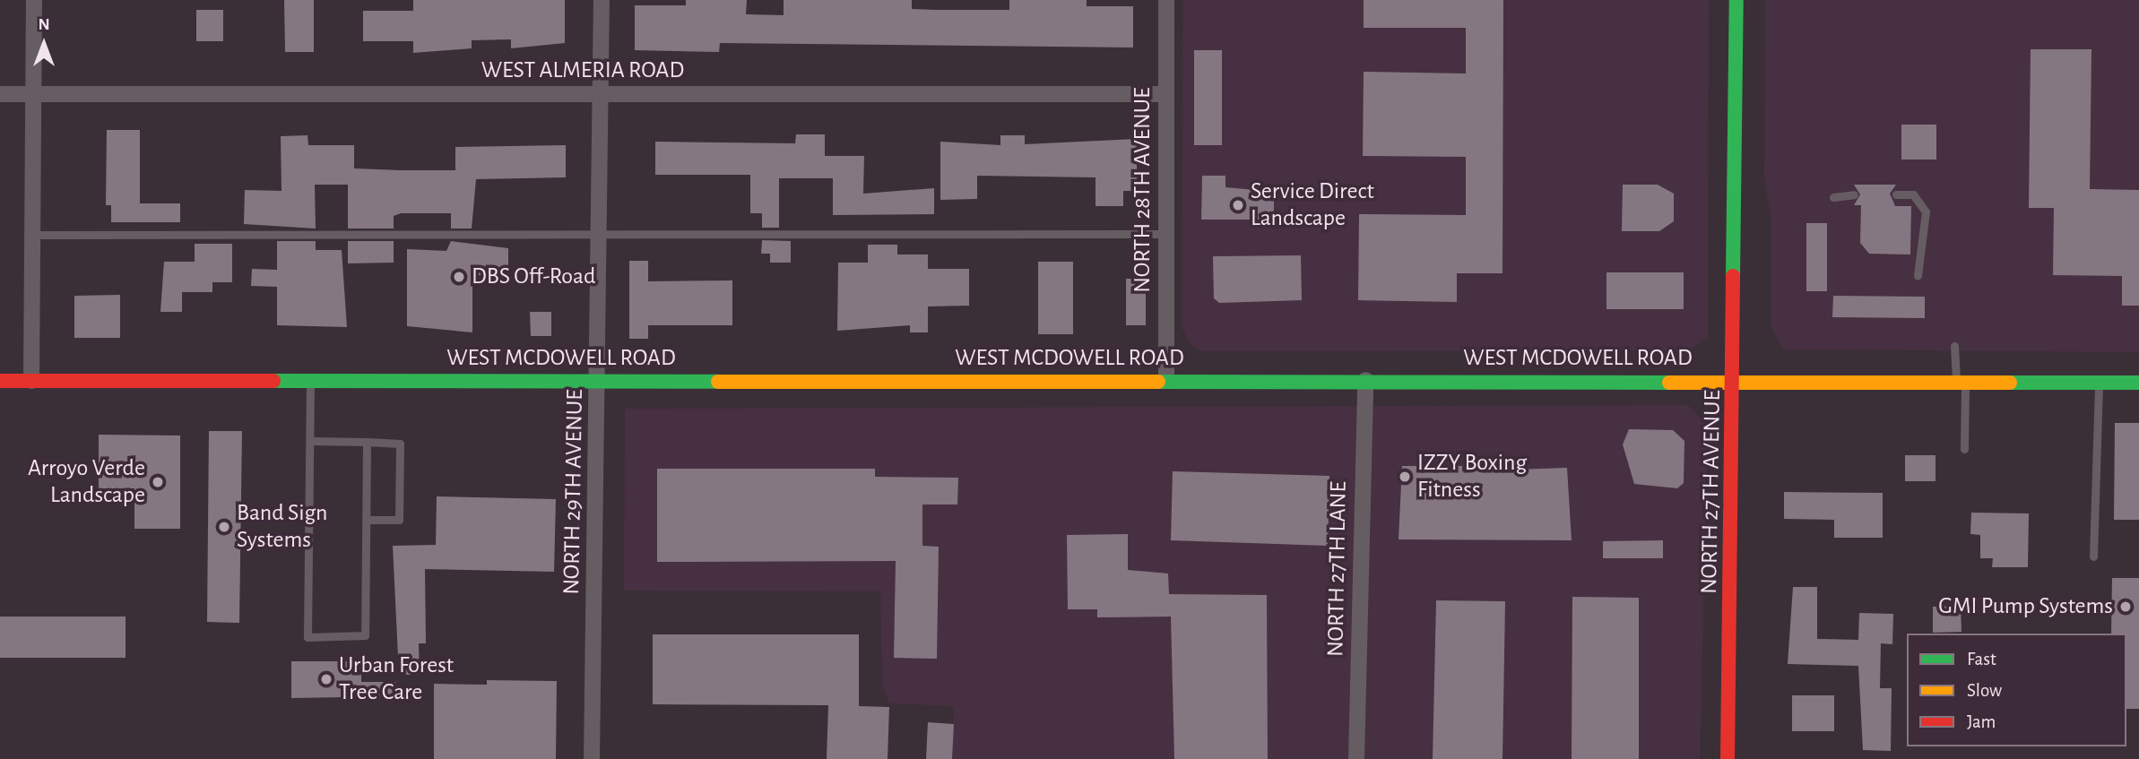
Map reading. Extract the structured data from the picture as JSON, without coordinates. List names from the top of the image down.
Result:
{
  "streets": {
    "main road": ["WEST MCDOWELL ROAD", "NORTH 27TH AVENUE"],
    "street": [
      "WEST ALMERIA ROAD",
      "NORTH 28TH AVENUE",
      "NORTH 29TH AVENUE",
      "NORTH 27TH LANE"
    ]
  },
  "crossings": [
    ["WEST ALMERIA ROAD", "NORTH 28TH AVENUE"],
    ["WEST ALMERIA ROAD", "NORTH 29TH AVENUE"],
    ["NORTH 28TH AVENUE", "WEST MCDOWELL ROAD"],
    ["WEST MCDOWELL ROAD", "NORTH 29TH AVENUE"],
    ["WEST MCDOWELL ROAD", "NORTH 27TH AVENUE"],
    ["WEST MCDOWELL ROAD", "NORTH 27TH LANE"]
  ],
  "places": [
    "Service Direct Landscape",
    "DBS Off-Road",
    "IZZY Boxing Fitness",
    "Arroyo Verde Landscape",
    "Band Sign Systems",
    "GMI Pump Systems",
    "Urban Forest Tree Care"
  ],
  "legend": ["Fast", "Slow", "Jam"],
  "north": "top"
}
